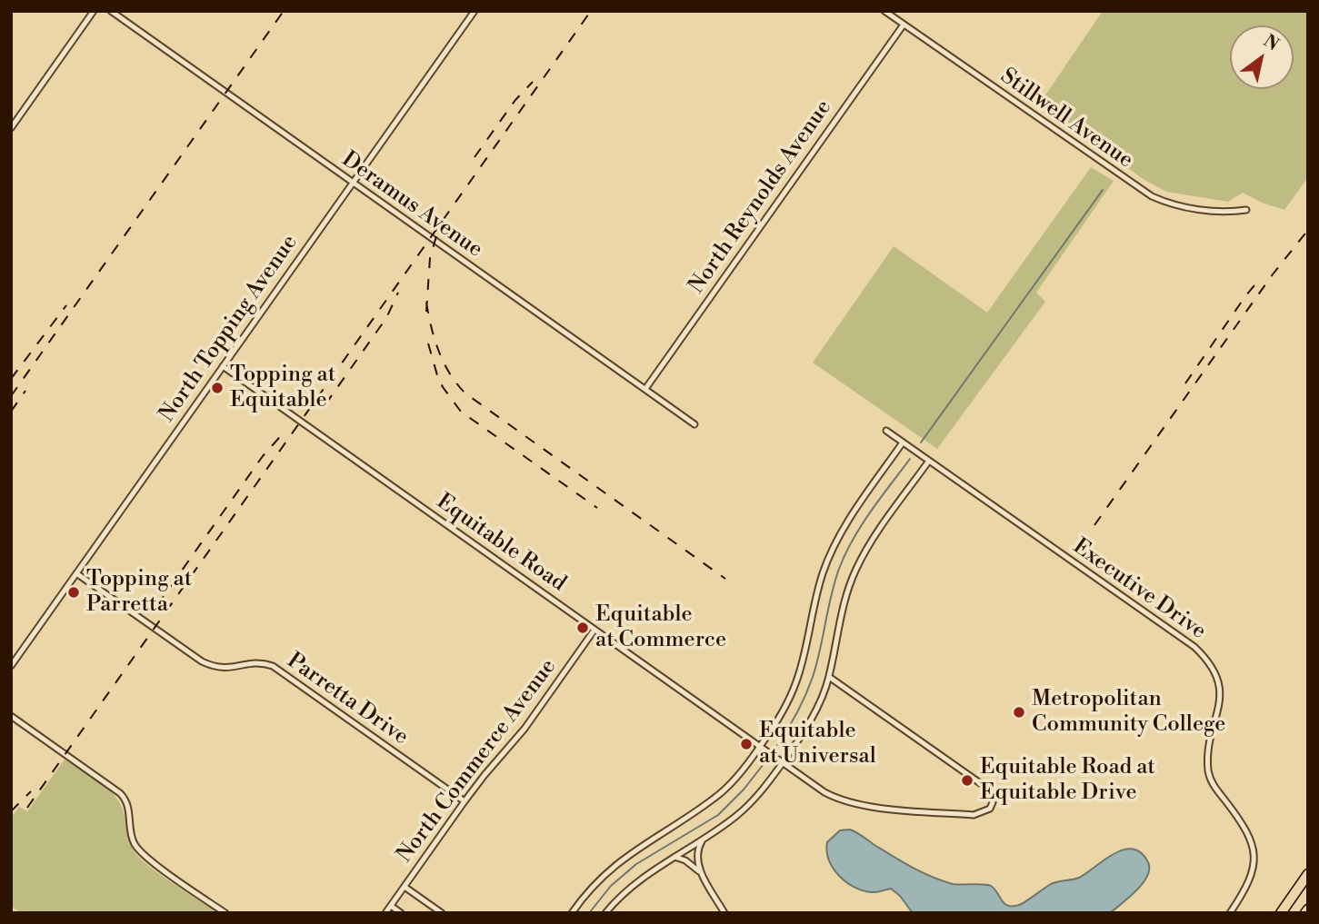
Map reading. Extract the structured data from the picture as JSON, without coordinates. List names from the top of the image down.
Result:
{
  "streets": {
    "street": [
      "Stillwell Avenue",
      "North Reynolds Avenue",
      "Deramus Avenue",
      "North Topping Avenue",
      "Equitable Road",
      "Executive Drive",
      "Parretta Drive",
      "North Commerce Avenue"
    ]
  },
  "crossings": [
    ["Stillwell Avenue", "North Reynolds Avenue"],
    ["North Reynolds Avenue", "Deramus Avenue"],
    ["Deramus Avenue", "North Topping Avenue"],
    ["North Topping Avenue", "Equitable Road"],
    ["North Topping Avenue", "Parretta Drive"],
    ["Equitable Road", "North Commerce Avenue"],
    ["Parretta Drive", "North Commerce Avenue"]
  ],
  "places": [
    "Topping at Equitable",
    "Topping at Parretta",
    "Equitable at Commerce",
    "Metropolitan Community College",
    "Equitable at Universal",
    "Equitable Road at Equitable Drive"
  ],
  "north": "top right"
}
